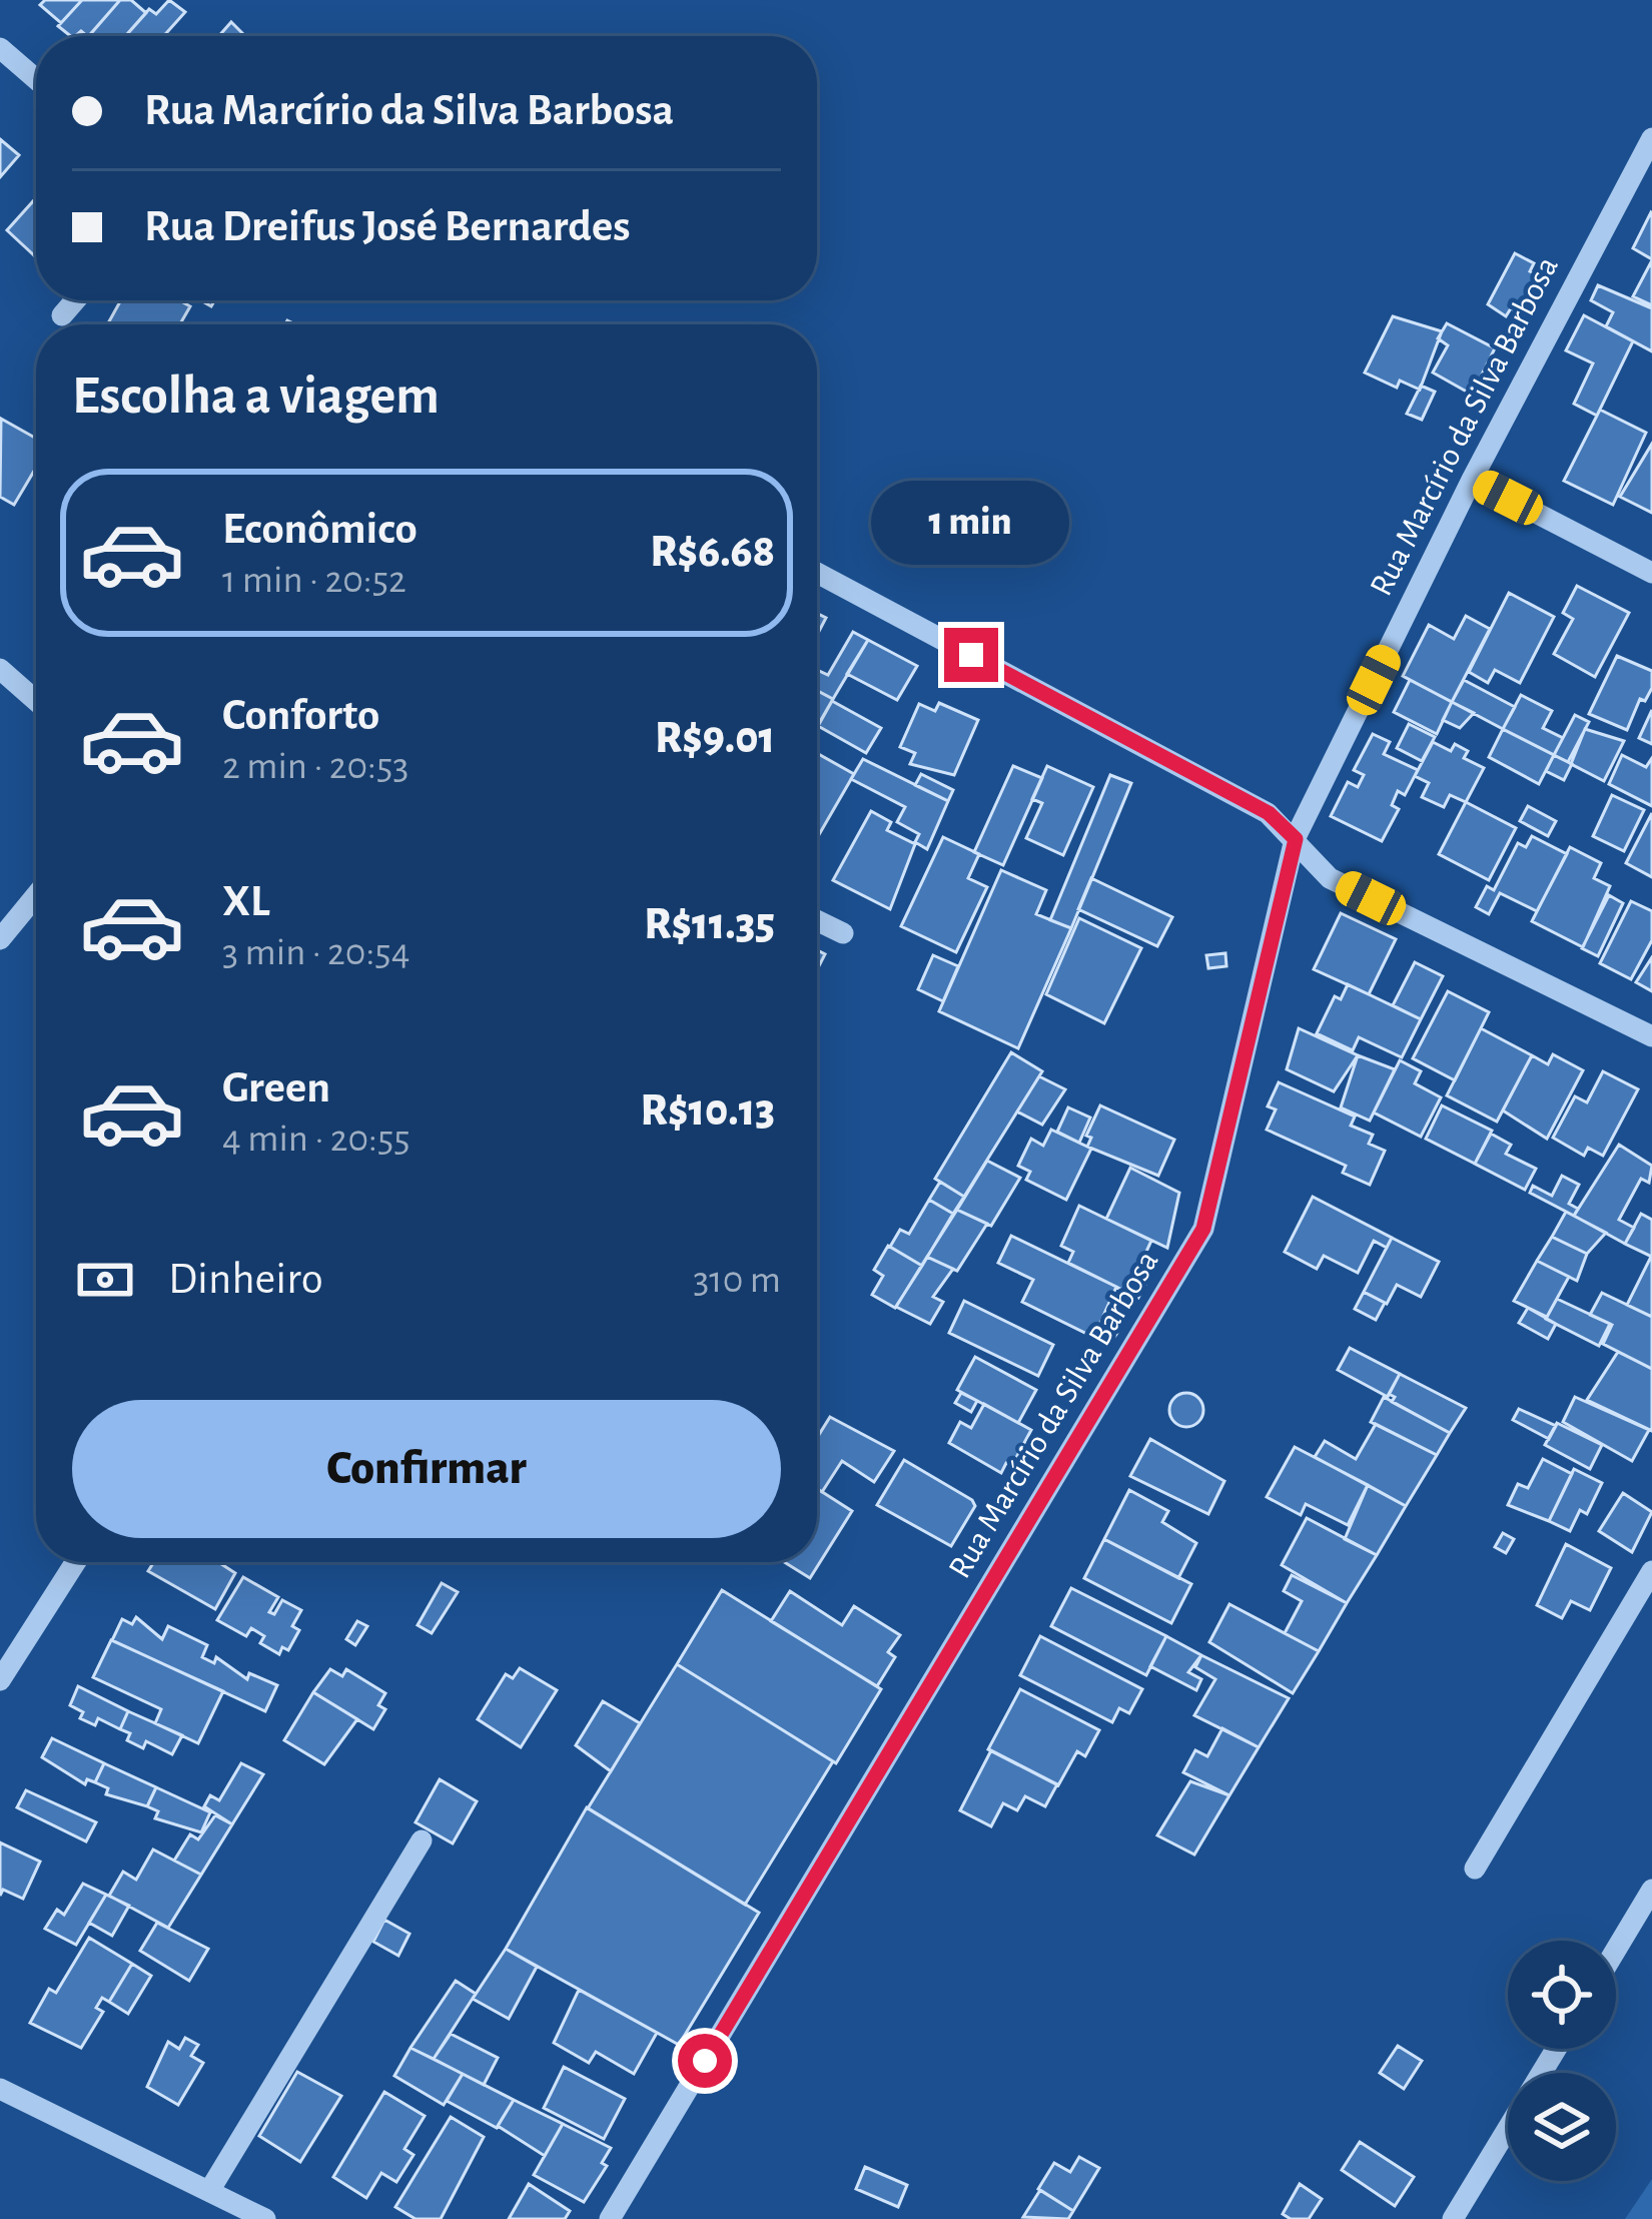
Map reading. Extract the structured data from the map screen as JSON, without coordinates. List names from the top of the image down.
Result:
{
  "streets": {
    "street": ["Rua Marcírio da Silva Barbosa"]
  },
  "page": {
    "banner": ["Rua Marcírio da Silva Barbosa", "Rua Dreifus José Bernardes"],
    "heading": "Escolha a viagem",
    "list": [
      {
        "name": "Econômico",
        "note": "1 min · 20:52",
        "value": "R$6.68"
      },
      {
        "name": "Conforto",
        "note": "2 min · 20:53",
        "value": "R$9.01"
      },
      {
        "name": "XL",
        "note": "3 min · 20:54",
        "value": "R$11.35"
      },
      {
        "name": "Green",
        "note": "4 min · 20:55",
        "value": "R$10.13"
      }
    ],
    "bubble": "1 min",
    "pay": ["Dinheiro", "310 m"],
    "buttons": "Confirmar"
  }
}
